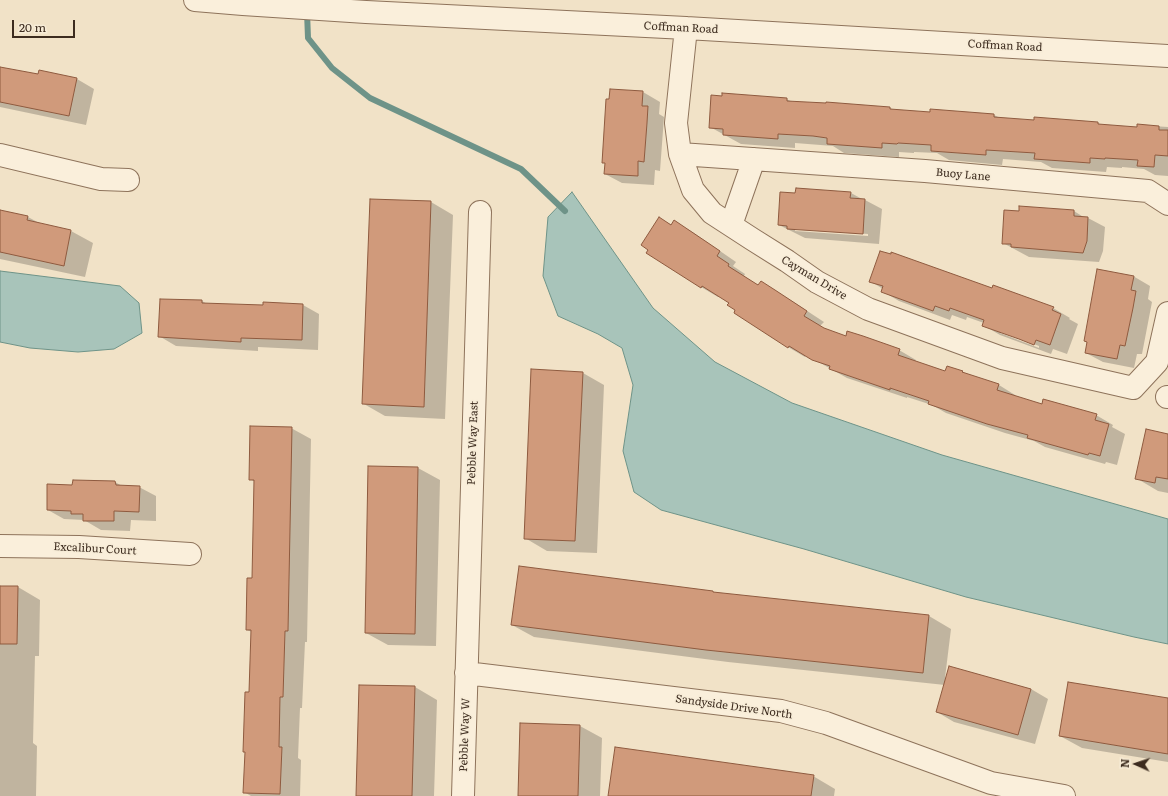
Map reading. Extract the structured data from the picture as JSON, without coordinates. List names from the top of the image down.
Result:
{
  "streets": {
    "street": [
      "Coffman Road",
      "Buoy Lane",
      "Cayman Drive",
      "Pebble Way East",
      "Excalibur Court",
      "Sandyside Drive North",
      "Pebble Way W"
    ]
  },
  "crossings": [
    ["Coffman Road", "Cayman Drive"],
    ["Buoy Lane", "Cayman Drive"],
    ["Pebble Way East", "Sandyside Drive North"],
    ["Pebble Way East", "Pebble Way W"],
    ["Sandyside Drive North", "Pebble Way W"]
  ],
  "scale_bar": "20 m",
  "north": "left"
}
